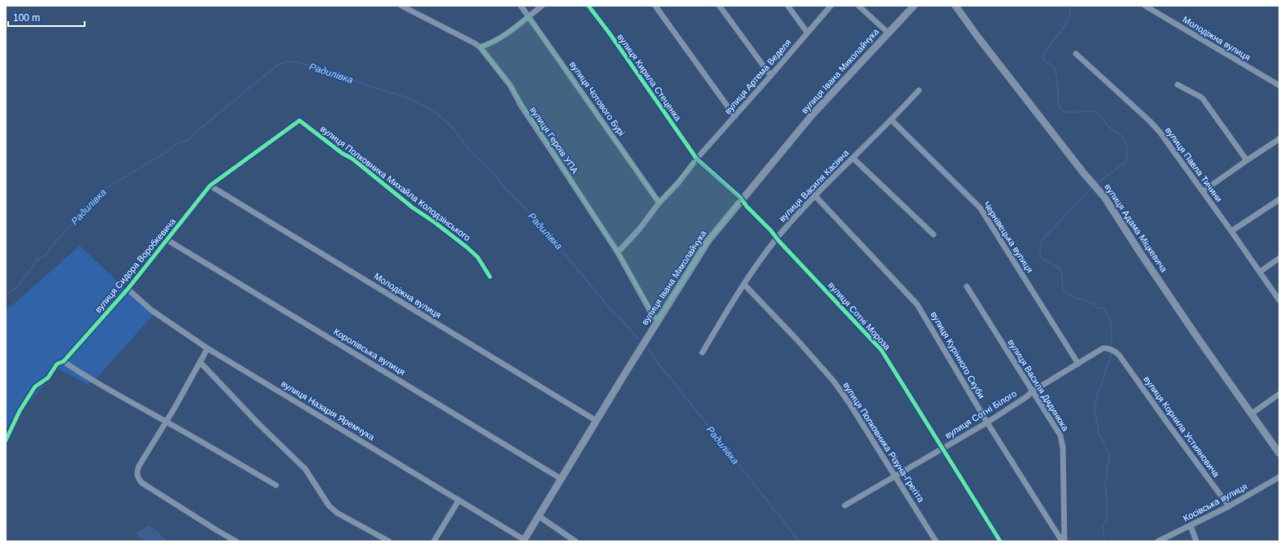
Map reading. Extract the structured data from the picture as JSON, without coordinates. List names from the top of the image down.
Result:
{
  "streets": {
    "street": [
      "Молодіжна вулиця",
      "вулиця Івана Миколайчука",
      "вулиця Артема Веделя",
      "вулиця Кирила Стеценка",
      "вулиця Чотового Бурі",
      "вулиця Героїв УПА",
      "вулиця Павла Тичини",
      "вулиця Полковника Михайла Колодзінського",
      "вулиця Василя Касіяна",
      "вулиця Адама Міцкевича",
      "Чернівецька вулиця",
      "вулиця Сидора Воробкевича",
      "вулиця Сотні Мороза",
      "Королівська вулиця",
      "вулиця Курінного Скуби",
      "вулиця Василя Дядинюка",
      "вулиця Назарія Яремчука",
      "вулиця Сотні Білого",
      "вулиця Корнила Устияновича",
      "вулиця Полковника Різуна-Грегіта",
      "Косівська вулиця"
    ]
  },
  "crossings": [
    ["Молодіжна вулиця", "вулиця Івана Миколайчука"],
    ["Молодіжна вулиця", "вулиця Сидора Воробкевича"],
    ["вулиця Івана Миколайчука", "вулиця Героїв УПА"],
    ["вулиця Івана Миколайчука", "вулиця Сотні Мороза"],
    ["вулиця Івана Миколайчука", "Королівська вулиця"],
    ["вулиця Івана Миколайчука", "вулиця Назарія Яремчука"],
    ["вулиця Артема Веделя", "вулиця Кирила Стеценка"],
    ["вулиця Артема Веделя", "вулиця Чотового Бурі"],
    ["вулиця Артема Веделя", "вулиця Героїв УПА"],
    ["вулиця Артема Веделя", "вулиця Сотні Мороза"],
    ["вулиця Кирила Стеценка", "вулиця Сотні Мороза"],
    ["вулиця Полковника Михайла Колодзінського", "вулиця Сидора Воробкевича"],
    ["вулиця Василя Касіяна", "Чернівецька вулиця"],
    ["вулиця Василя Касіяна", "вулиця Сотні Мороза"],
    ["вулиця Василя Касіяна", "вулиця Курінного Скуби"],
    ["вулиця Василя Касіяна", "вулиця Полковника Різуна-Грегіта"],
    ["Чернівецька вулиця", "вулиця Сотні Білого"],
    ["вулиця Сидора Воробкевича", "Королівська вулиця"],
    ["вулиця Сидора Воробкевича", "вулиця Назарія Яремчука"],
    ["вулиця Сотні Мороза", "вулиця Сотні Білого"],
    ["вулиця Курінного Скуби", "вулиця Сотні Білого"],
    ["вулиця Василя Дядинюка", "вулиця Сотні Білого"],
    ["вулиця Сотні Білого", "вулиця Корнила Устияновича"],
    ["вулиця Сотні Білого", "вулиця Полковника Різуна-Грегіта"],
    ["вулиця Корнила Устияновича", "Косівська вулиця"]
  ],
  "water": ["Радилівка"],
  "scale_bar": "100 m"
}
